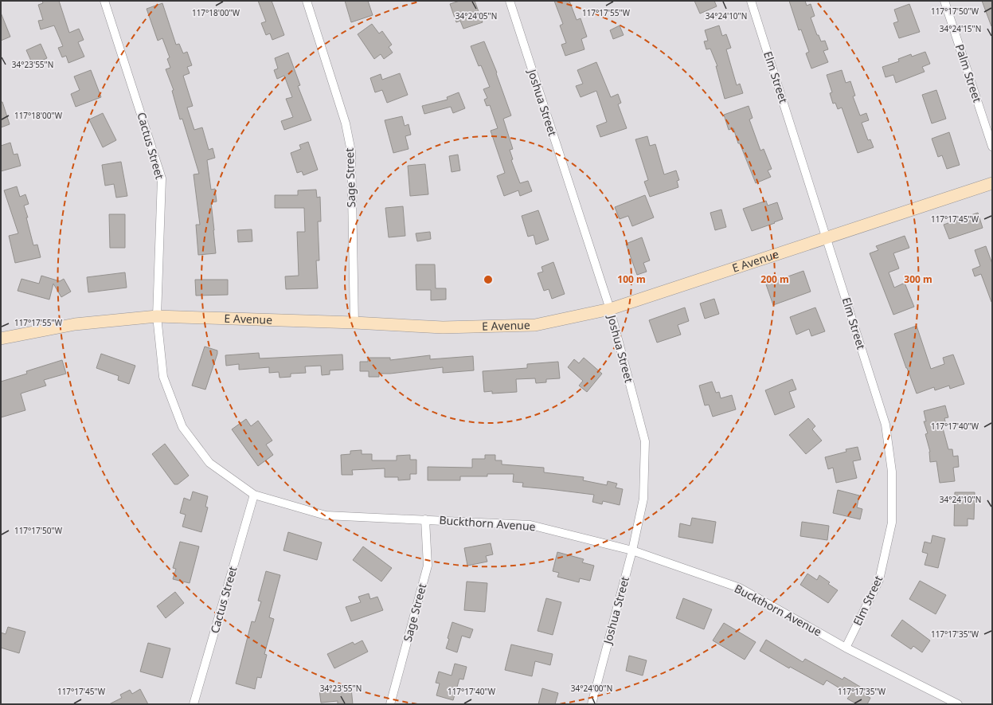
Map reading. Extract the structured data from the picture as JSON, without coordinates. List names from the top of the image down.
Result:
{
  "streets": {
    "street": [
      "Palm Street",
      "Elm Street",
      "Joshua Street",
      "Cactus Street",
      "Sage Street",
      "E Avenue",
      "Buckthorn Avenue"
    ]
  },
  "crossings": [
    ["Elm Street", "E Avenue"],
    ["Elm Street", "Buckthorn Avenue"],
    ["Joshua Street", "E Avenue"],
    ["Joshua Street", "Buckthorn Avenue"],
    ["Cactus Street", "E Avenue"],
    ["Cactus Street", "Buckthorn Avenue"],
    ["Sage Street", "E Avenue"],
    ["Sage Street", "Buckthorn Avenue"],
    ["E Avenue", "Buckthorn Avenue"]
  ],
  "coordinates": [
    "117°17'50\"W",
    "117°17'55\"W",
    "117°18'00\"W",
    "34°24'05\"N",
    "34°24'10\"N",
    "34°24'15\"N",
    "34°23'55\"N",
    "117°17'45\"W",
    "117°17'40\"W",
    "117°17'35\"W",
    "34°24'00\"N"
  ],
  "rings": ["100 m", "200 m", "300 m"]
}
